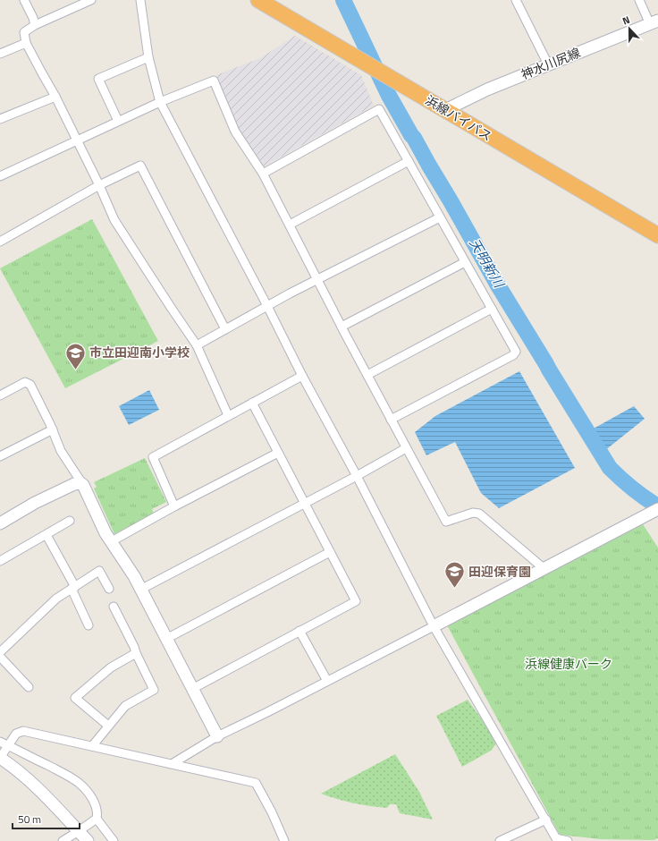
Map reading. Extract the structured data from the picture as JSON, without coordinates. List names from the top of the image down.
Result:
{
  "streets": {
    "highway": ["浜線バイパス"],
    "street": ["神水川尻線"]
  },
  "crossings": [
    ["神水川尻線", "浜線バイパス"]
  ],
  "water": ["天明新川"],
  "parks": ["浜線健康パーク"],
  "places": {
    "school or university": ["市立田迎南小学校", "田迎保育園"]
  },
  "scale_bar": "50 m",
  "north": "top"
}
